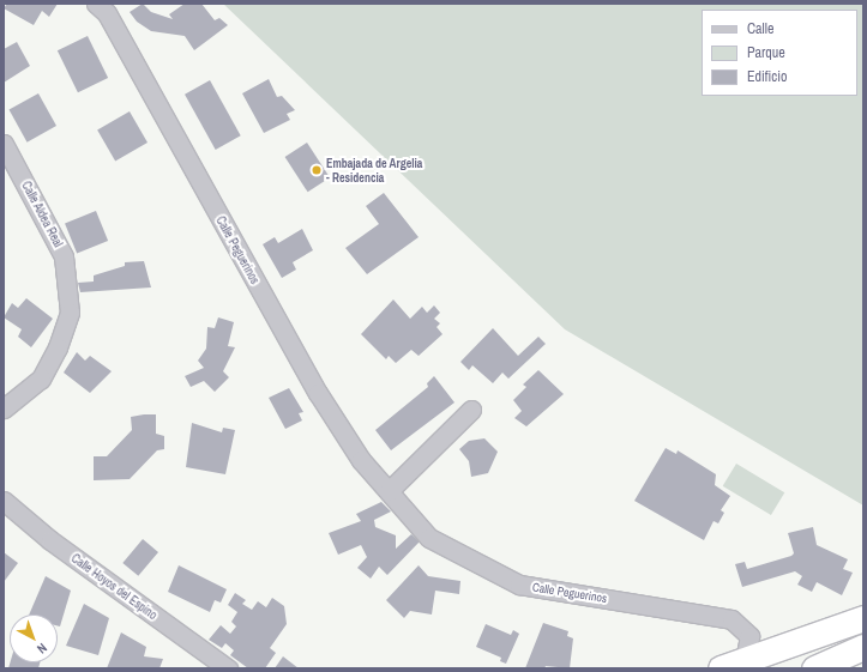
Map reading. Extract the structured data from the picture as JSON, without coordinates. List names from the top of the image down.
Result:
{
  "streets": {
    "street": ["Calle Aldea Real", "Calle Peguerinos", "Calle Hoyos del Espino"]
  },
  "places": ["Embajada de Argelia - Residencia"],
  "legend": ["Calle", "Parque", "Edificio"],
  "north": "bottom right"
}
